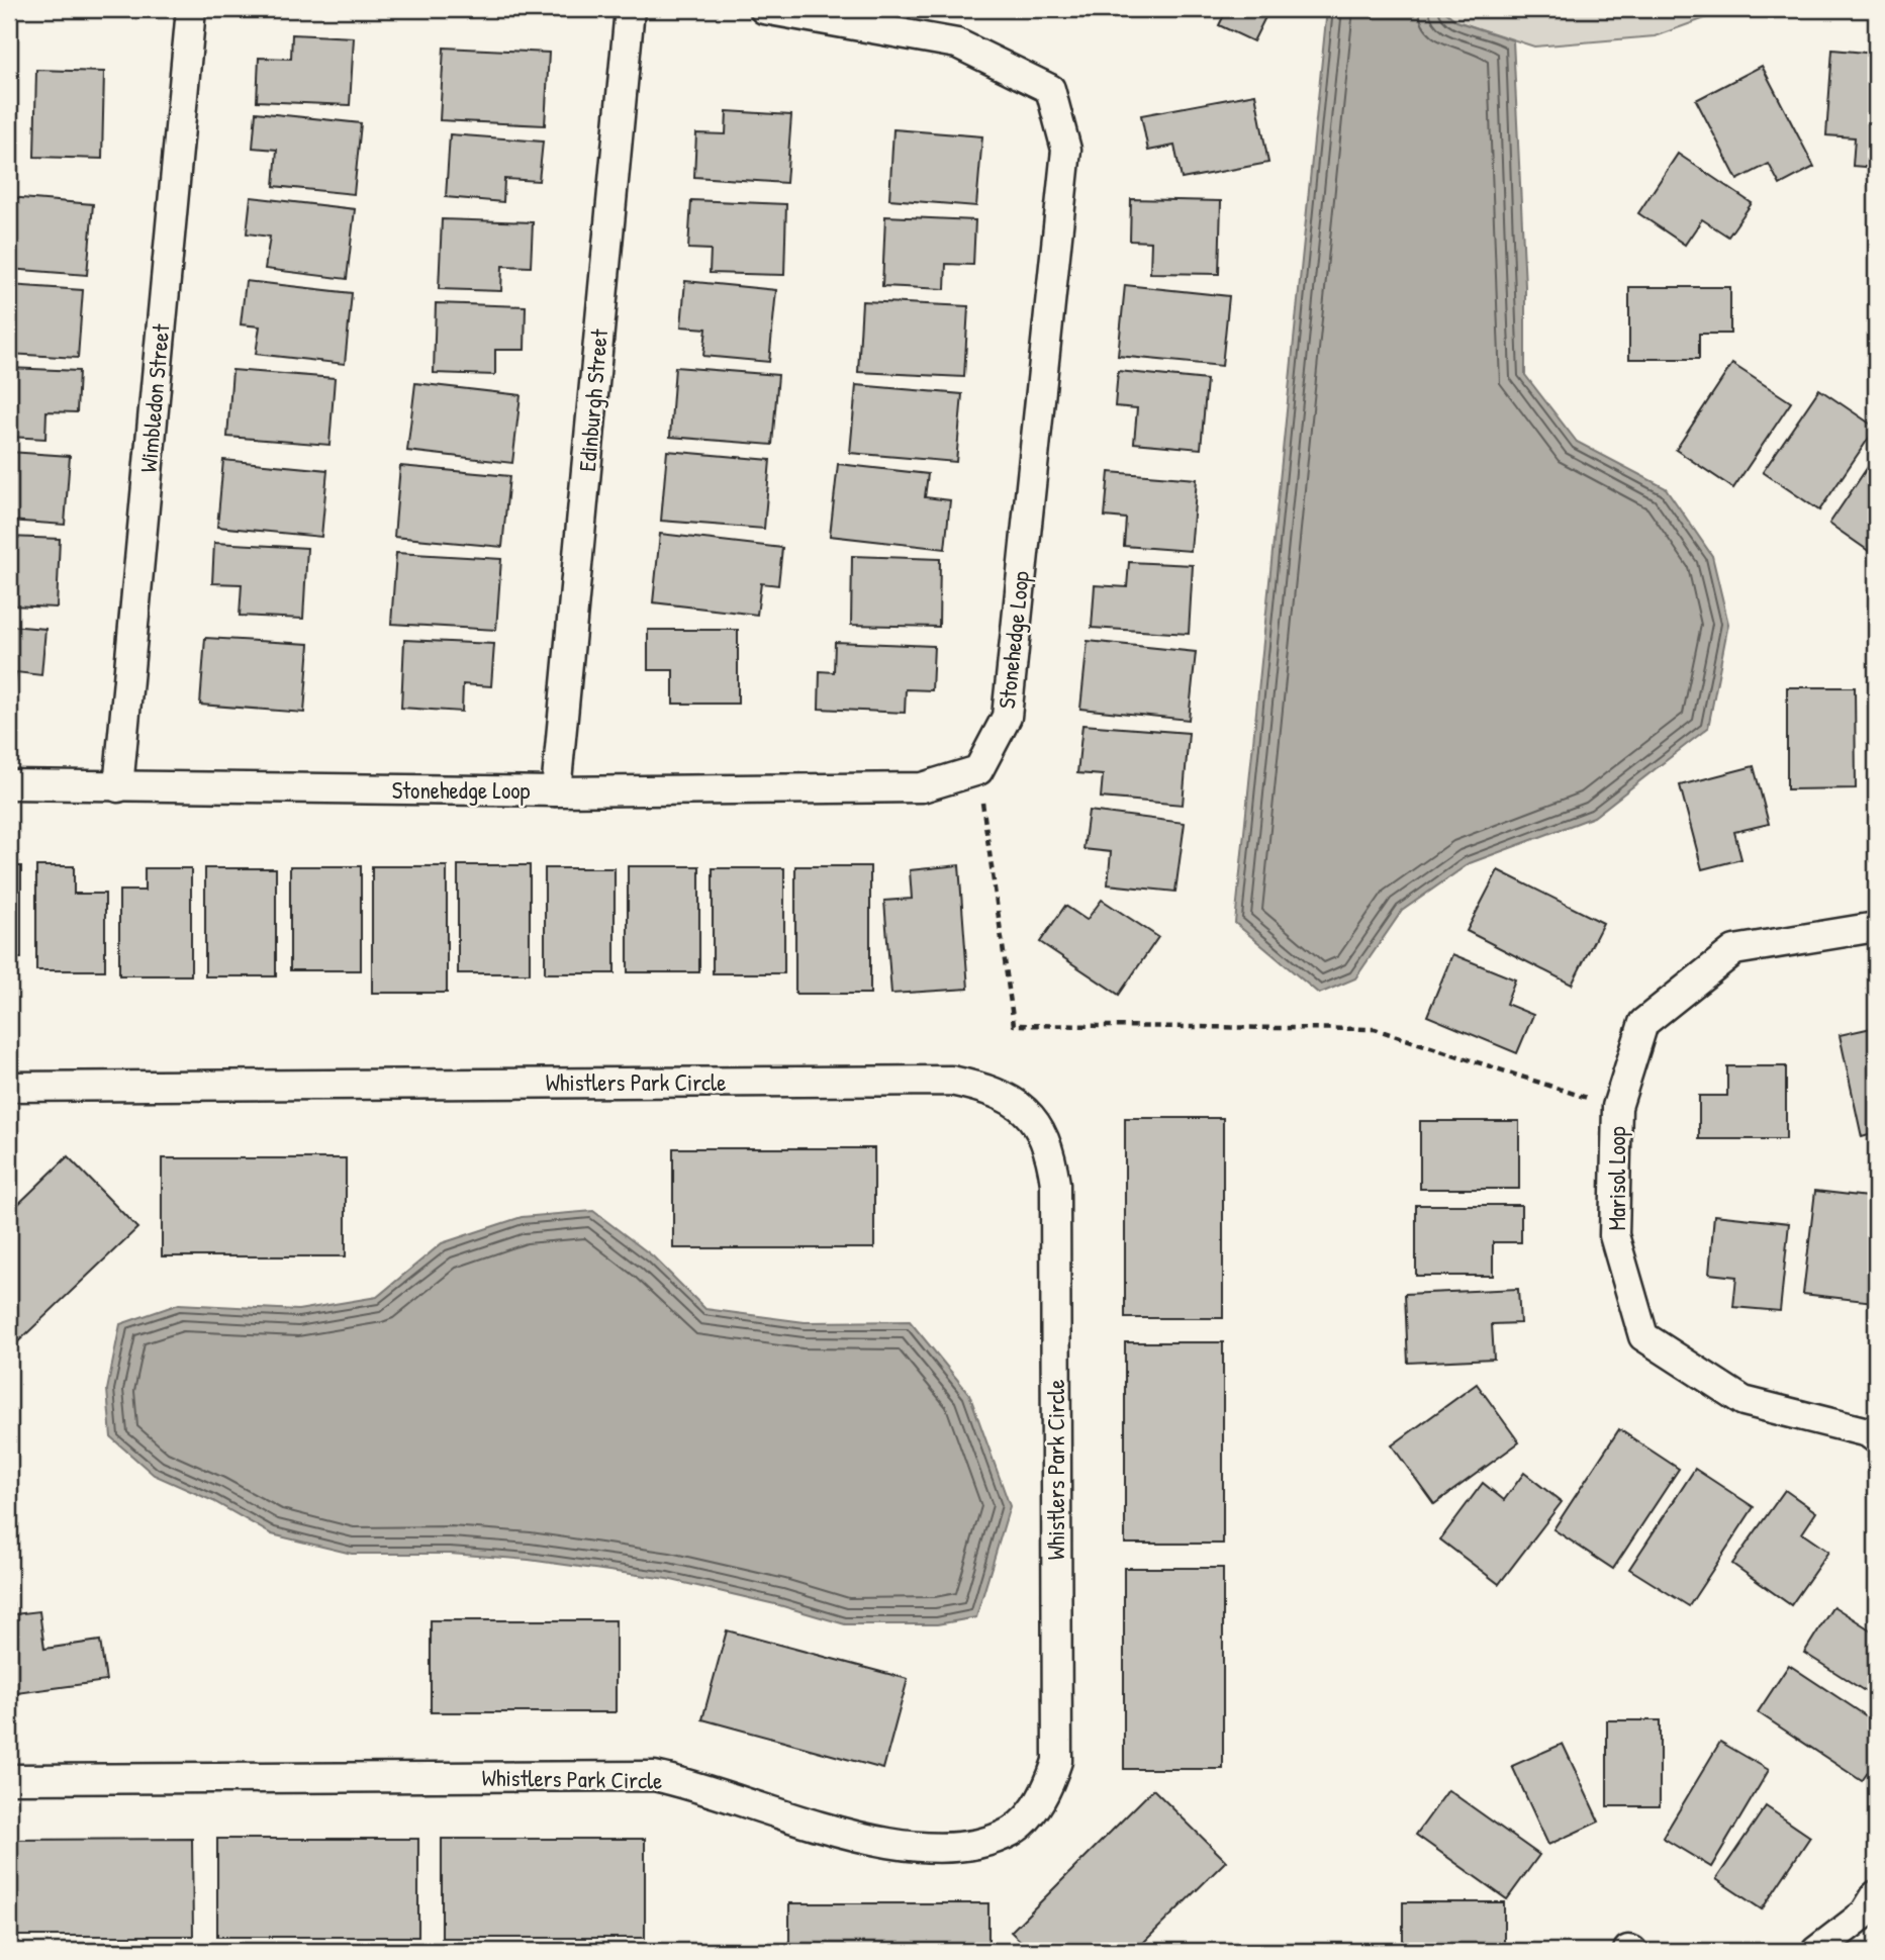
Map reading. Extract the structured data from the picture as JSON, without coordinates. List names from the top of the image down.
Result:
{
  "streets": {
    "street": [
      "Wimbledon Street",
      "Edinburgh Street",
      "Stonehedge Loop",
      "Whistlers Park Circle",
      "Marisol Loop"
    ]
  },
  "crossings": [
    ["Wimbledon Street", "Stonehedge Loop"],
    ["Edinburgh Street", "Stonehedge Loop"]
  ]
}
